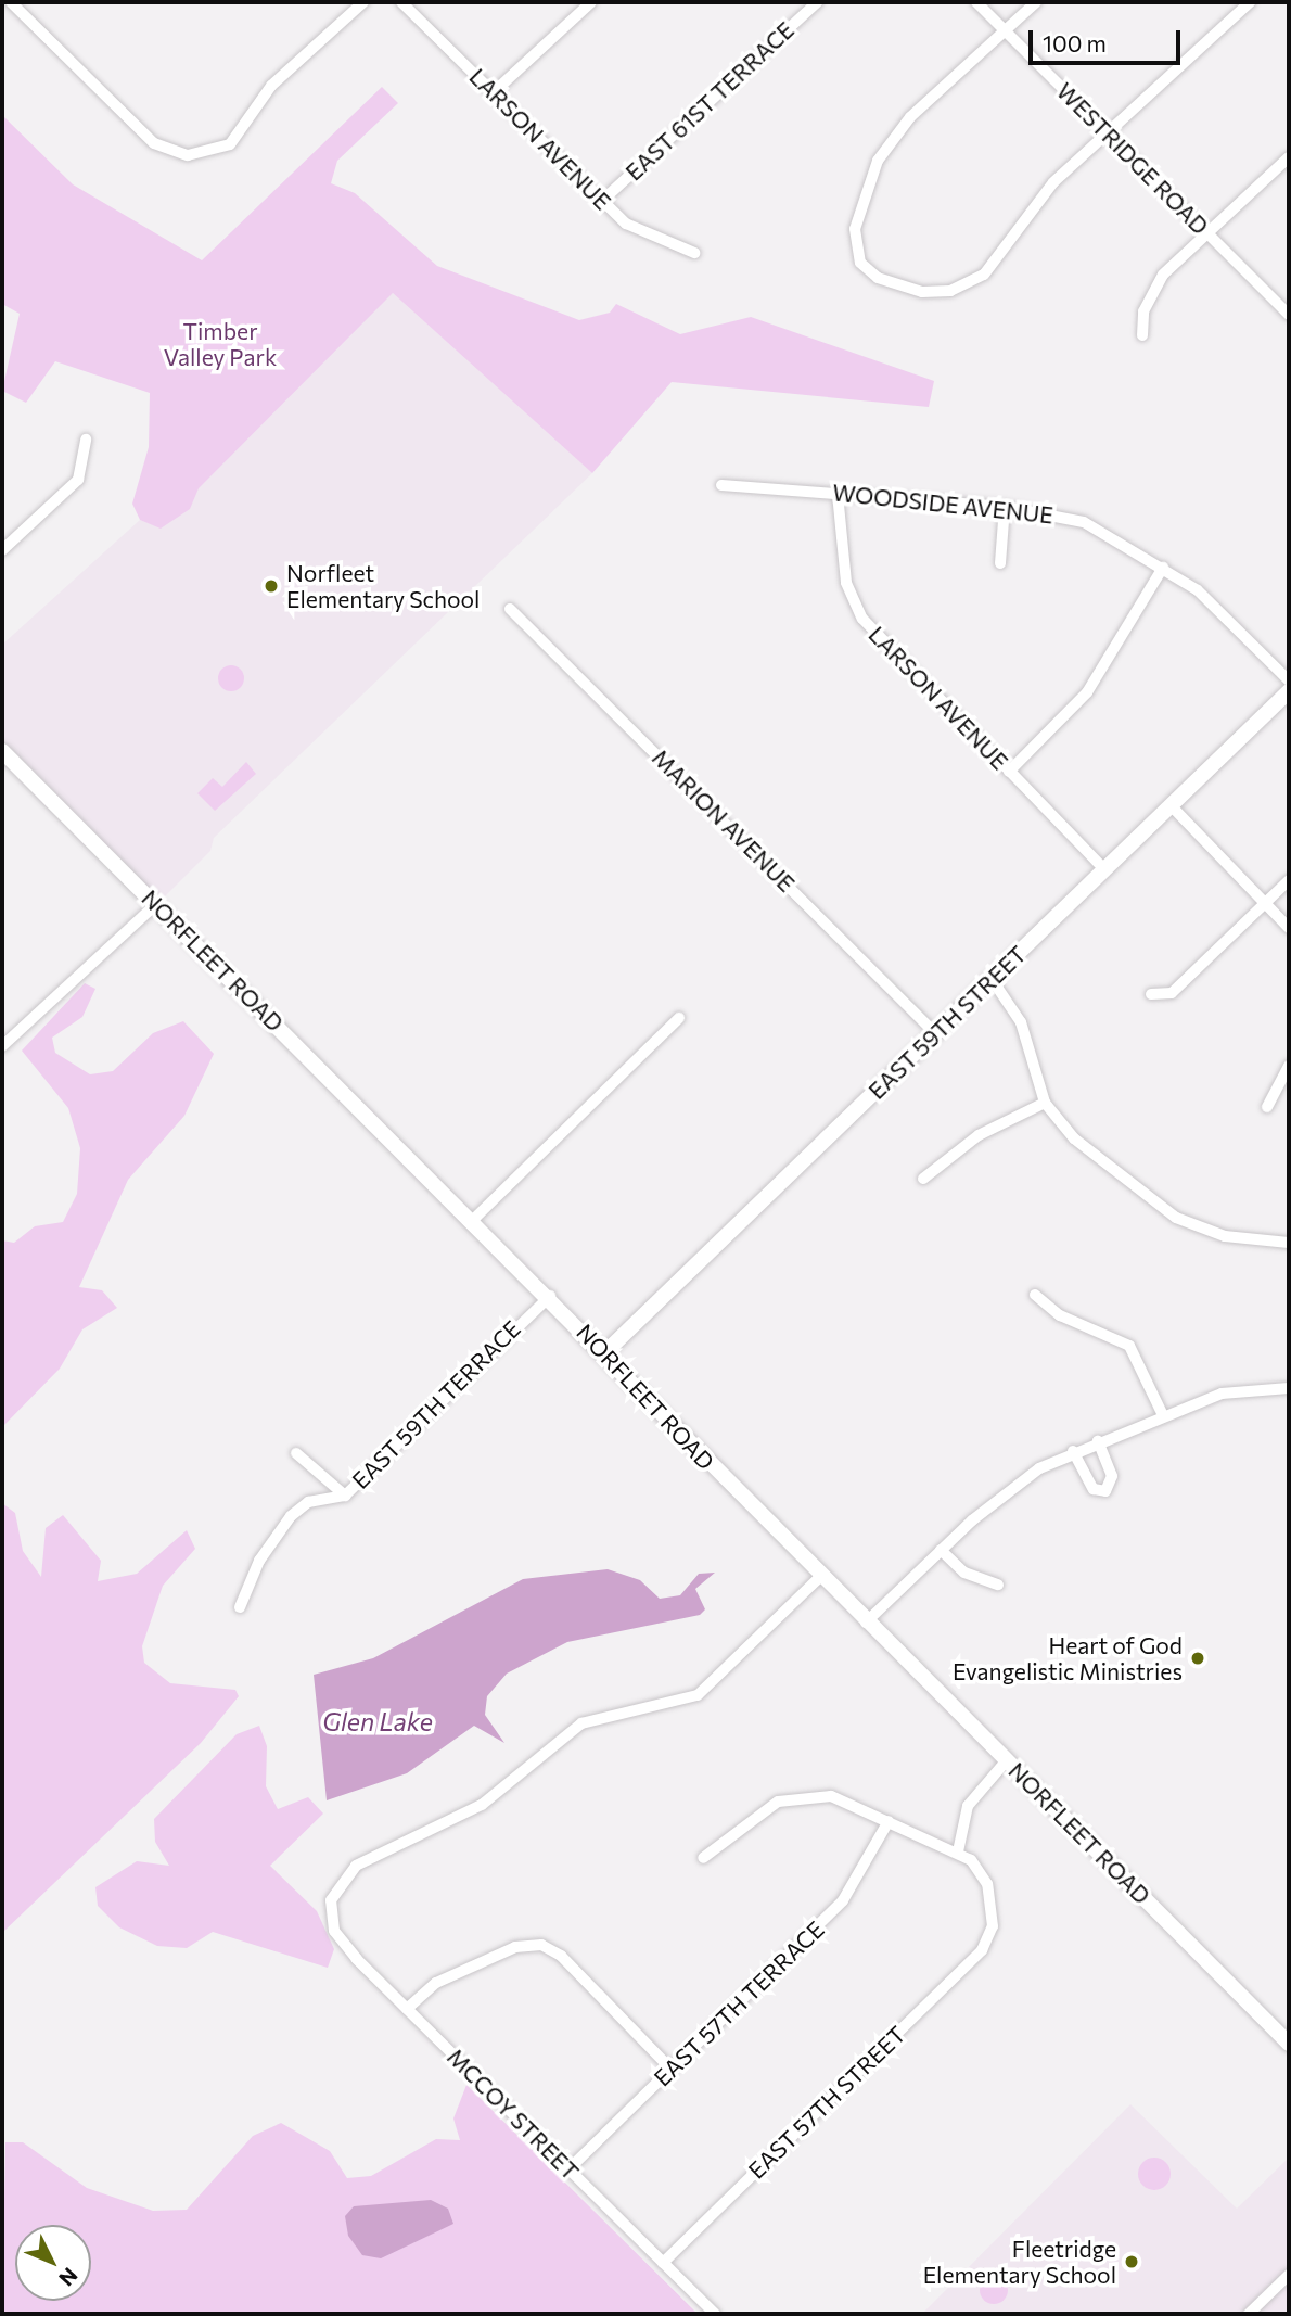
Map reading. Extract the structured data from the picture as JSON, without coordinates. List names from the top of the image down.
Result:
{
  "streets": {
    "street": [
      "EAST 61ST TERRACE",
      "LARSON AVENUE",
      "WESTRIDGE ROAD",
      "WOODSIDE AVENUE",
      "MARION AVENUE",
      "NORFLEET ROAD",
      "EAST 59TH STREET",
      "EAST 59TH TERRACE",
      "EAST 57TH TERRACE",
      "EAST 57TH STREET",
      "MCCOY STREET"
    ]
  },
  "crossings": [
    ["EAST 61ST TERRACE", "LARSON AVENUE"],
    ["LARSON AVENUE", "WOODSIDE AVENUE"],
    ["LARSON AVENUE", "EAST 59TH STREET"],
    ["MARION AVENUE", "EAST 59TH STREET"],
    ["NORFLEET ROAD", "EAST 59TH STREET"],
    ["NORFLEET ROAD", "EAST 59TH TERRACE"],
    ["NORFLEET ROAD", "MCCOY STREET"],
    ["EAST 57TH TERRACE", "MCCOY STREET"],
    ["EAST 57TH STREET", "MCCOY STREET"]
  ],
  "water": ["Glen Lake"],
  "parks": ["Timber Valley Park"],
  "places": ["Norfleet Elementary School", "Heart of God Evangelistic Ministries", "Fleetridge Elementary School"],
  "scale_bar": "100 m",
  "north": "bottom right"
}
